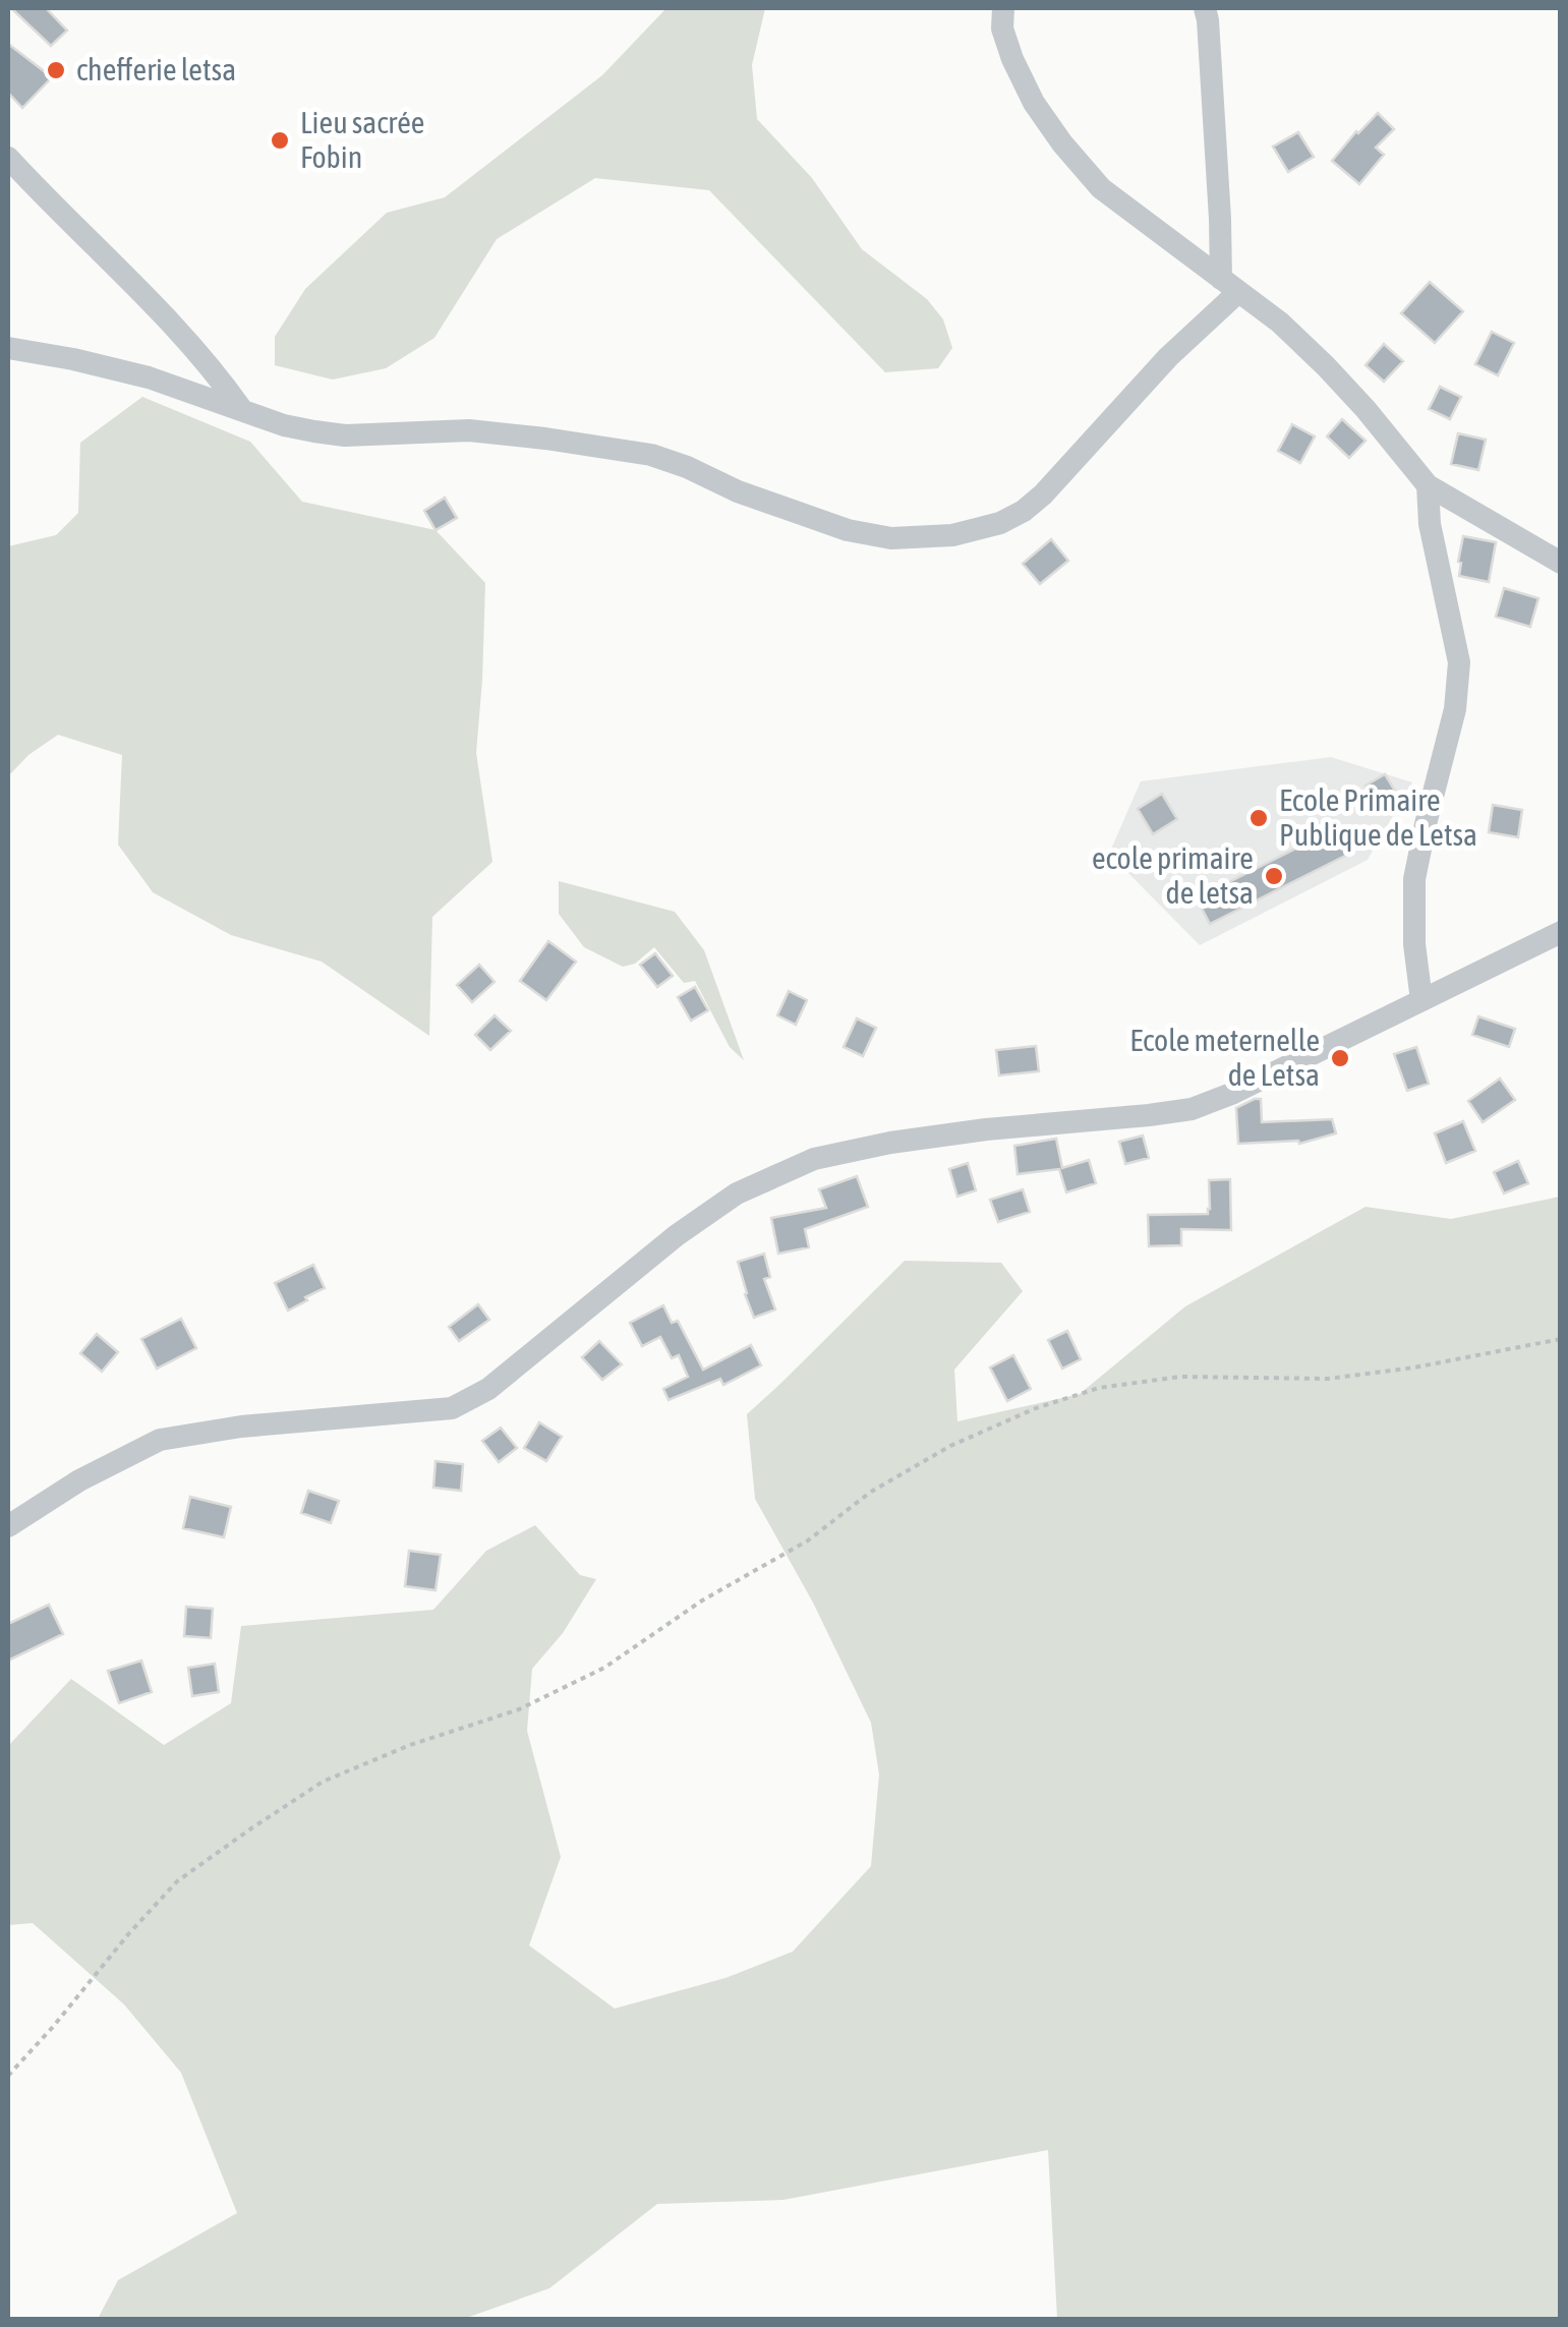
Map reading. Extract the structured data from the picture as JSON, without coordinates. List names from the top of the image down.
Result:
{
  "places": [
    "chefferie letsa",
    "Lieu sacrée Fobin",
    "Ecole Primaire Publique de Letsa",
    "ecole primaire de letsa",
    "Ecole meternelle de Letsa"
  ]
}
